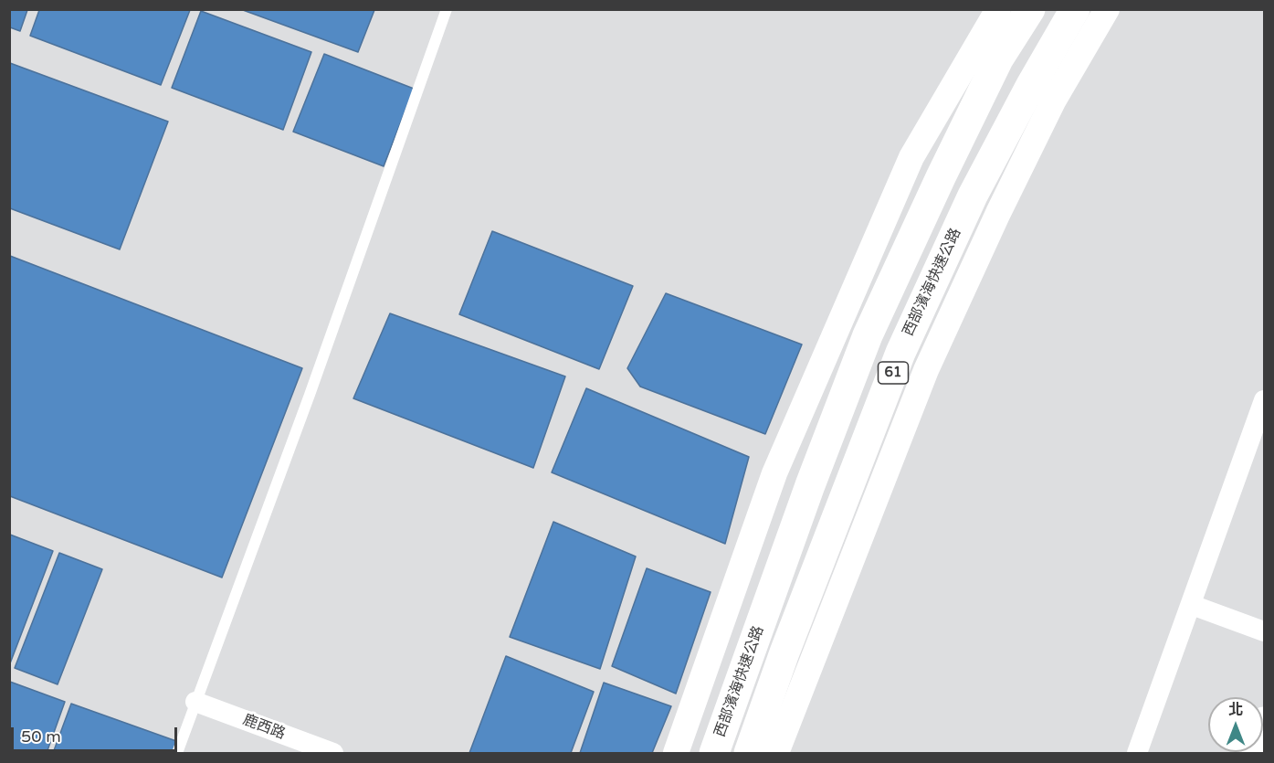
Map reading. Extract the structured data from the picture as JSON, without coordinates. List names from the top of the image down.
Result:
{
  "streets": {
    "main road": ["西部濱海快速公路", "61"],
    "street": ["鹿西路"]
  },
  "scale_bar": "50 m",
  "north": "top"
}
